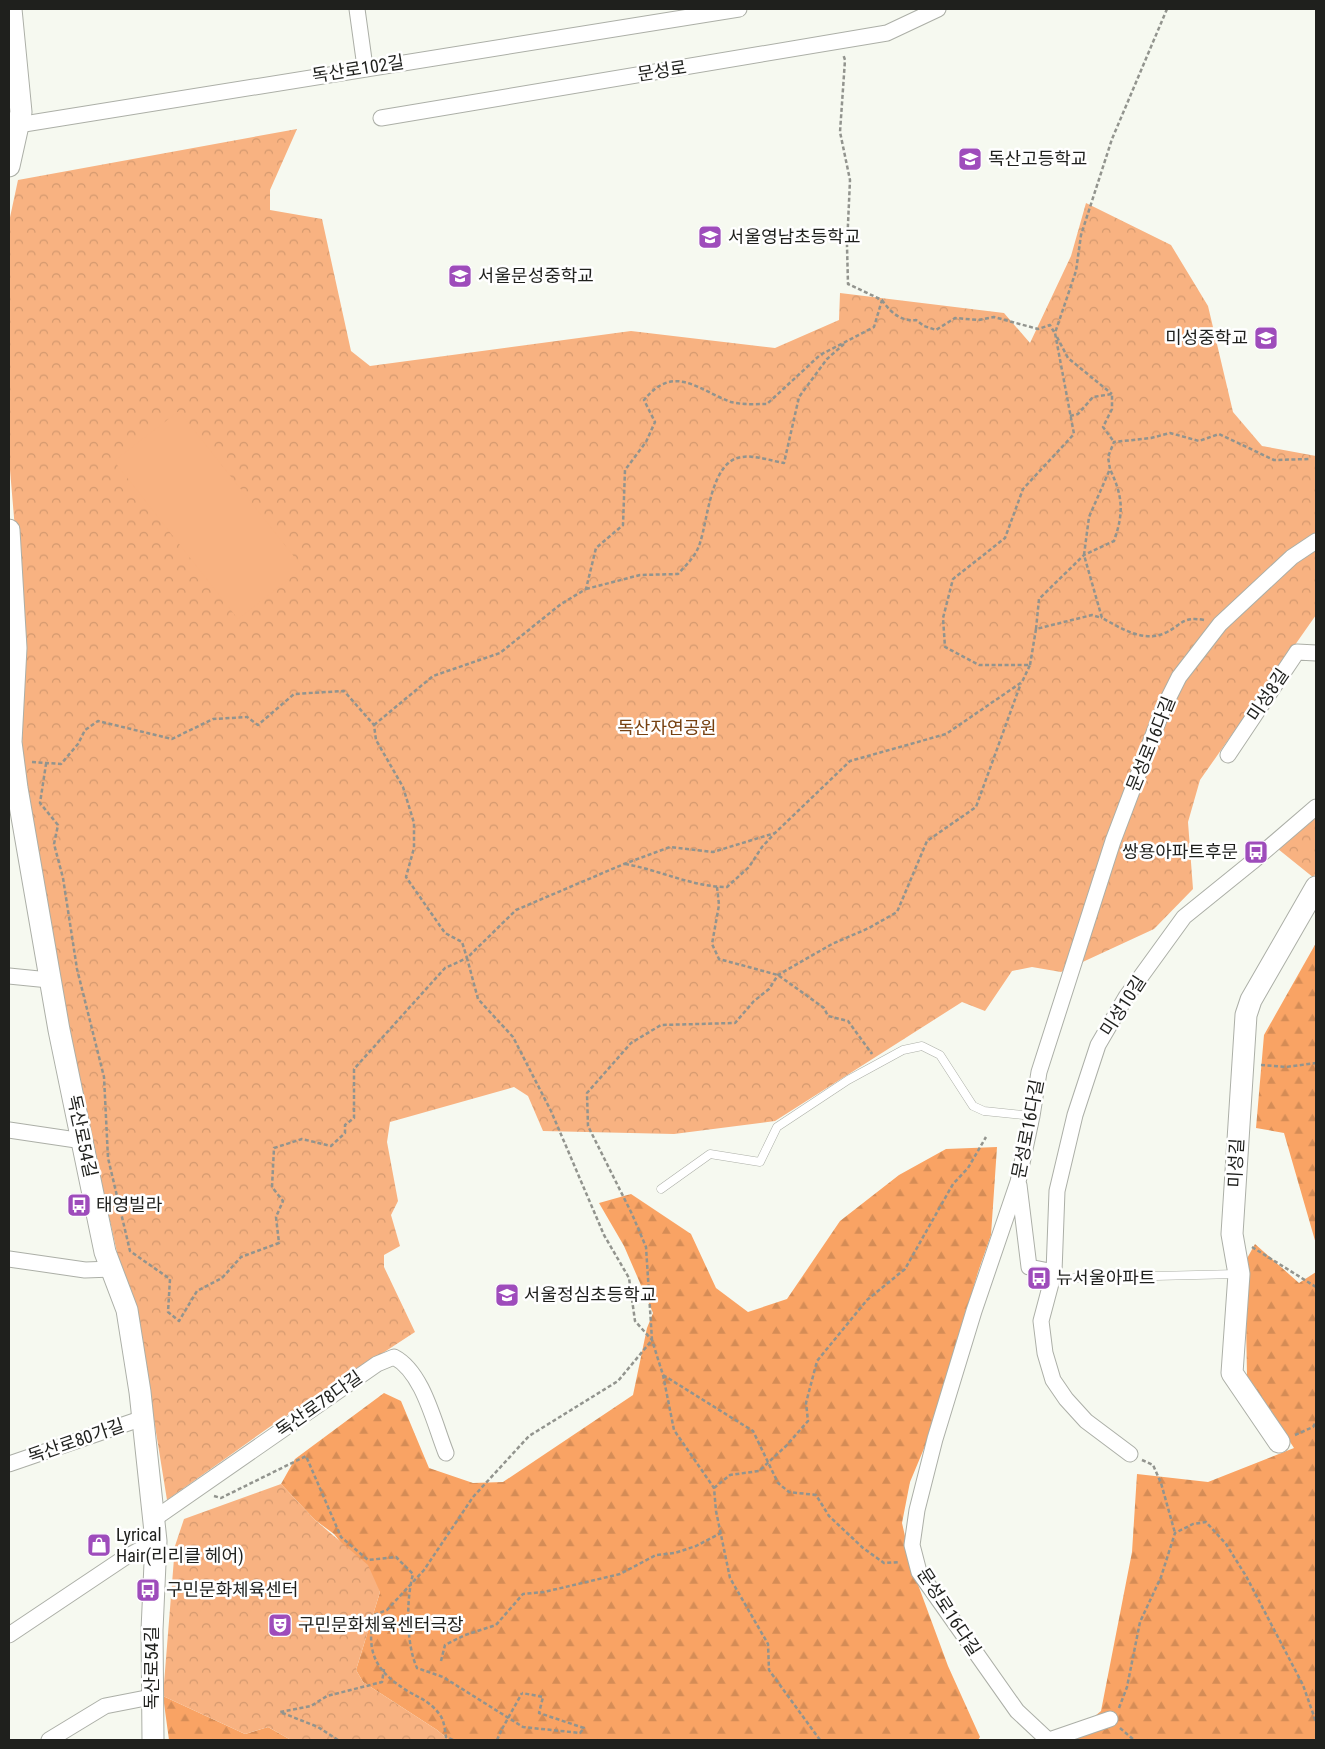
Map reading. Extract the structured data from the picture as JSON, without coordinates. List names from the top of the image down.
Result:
{
  "streets": {
    "street": [
      "독산로102길",
      "문성로",
      "미성8길",
      "문성로16다길",
      "미성10길",
      "독산로54길",
      "미성길",
      "독산로78다길",
      "독산로80가길"
    ]
  },
  "crossings": [
    ["독산로54길", "독산로78다길"],
    ["독산로54길", "독산로80가길"]
  ],
  "parks": ["독산자연공원"],
  "places": {
    "school or university": [
      "독산고등학교",
      "서울영남초등학교",
      "서울문성중학교",
      "미성중학교",
      "서울정심초등학교"
    ],
    "bus stop": [
      "쌍용아파트후문",
      "태영빌라",
      "뉴서울아파트",
      "구민문화체육센터"
    ],
    "shop": ["Lyrical Hair(리리클 헤어)"],
    "theatre": ["구민문화체육센터극장"]
  }
}
